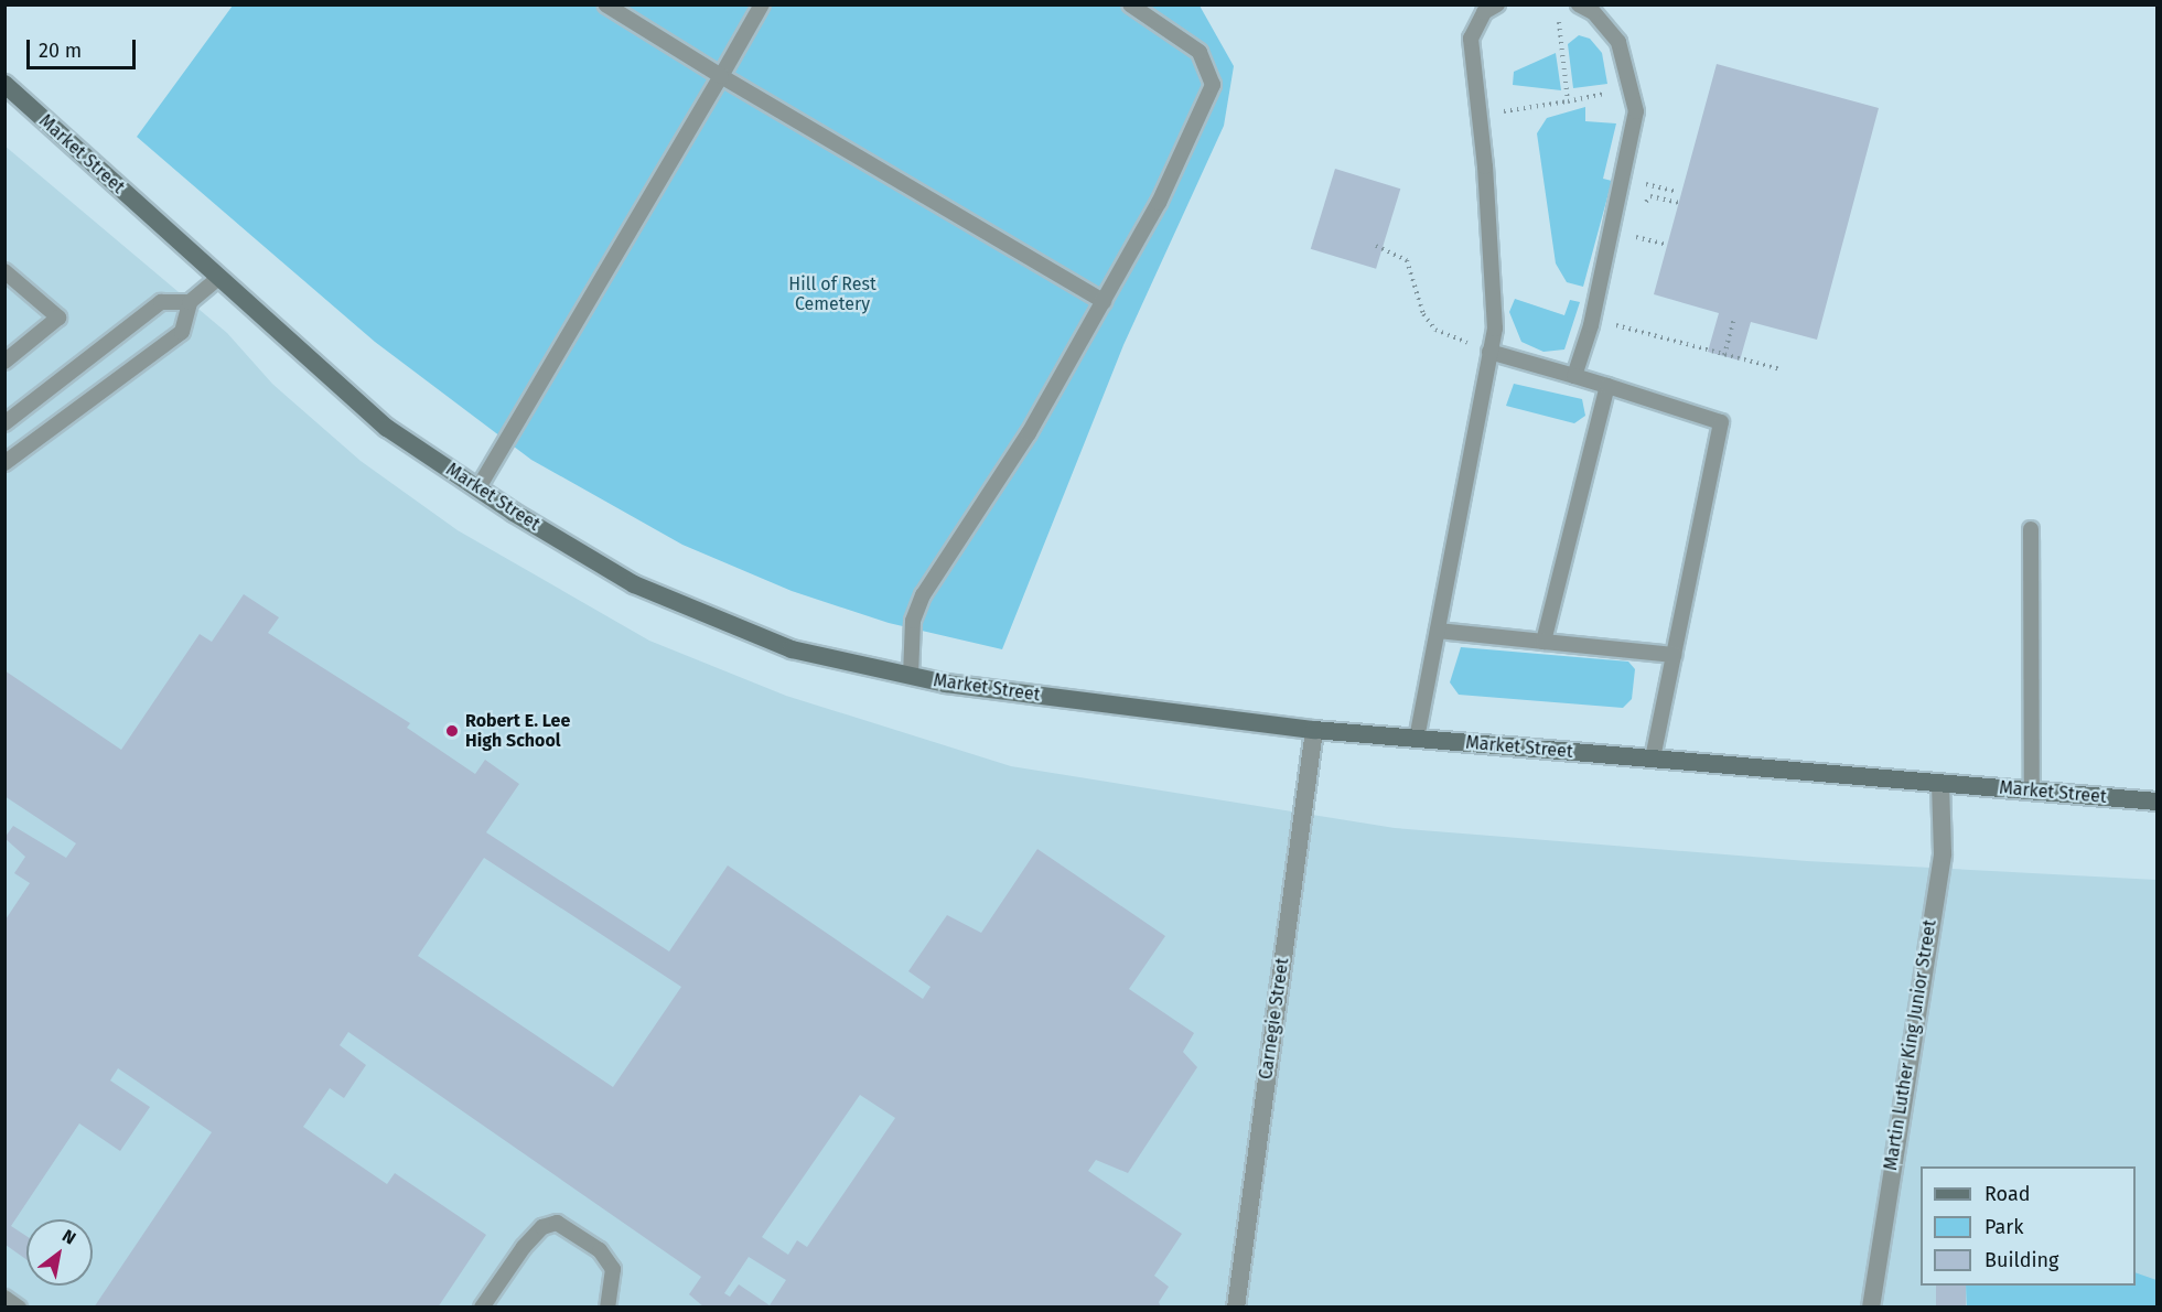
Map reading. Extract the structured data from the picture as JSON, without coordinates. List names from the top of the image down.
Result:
{
  "streets": {
    "main road": ["Market Street"],
    "street": ["Carnegie Street", "Martin Luther King Junior Street"]
  },
  "crossings": [
    ["Market Street", "Carnegie Street"],
    ["Market Street", "Martin Luther King Junior Street"]
  ],
  "parks": ["Hill of Rest Cemetery"],
  "places": ["Robert E. Lee High School"],
  "legend": ["Road", "Park", "Building"],
  "scale_bar": "20 m",
  "north": "top right"
}
